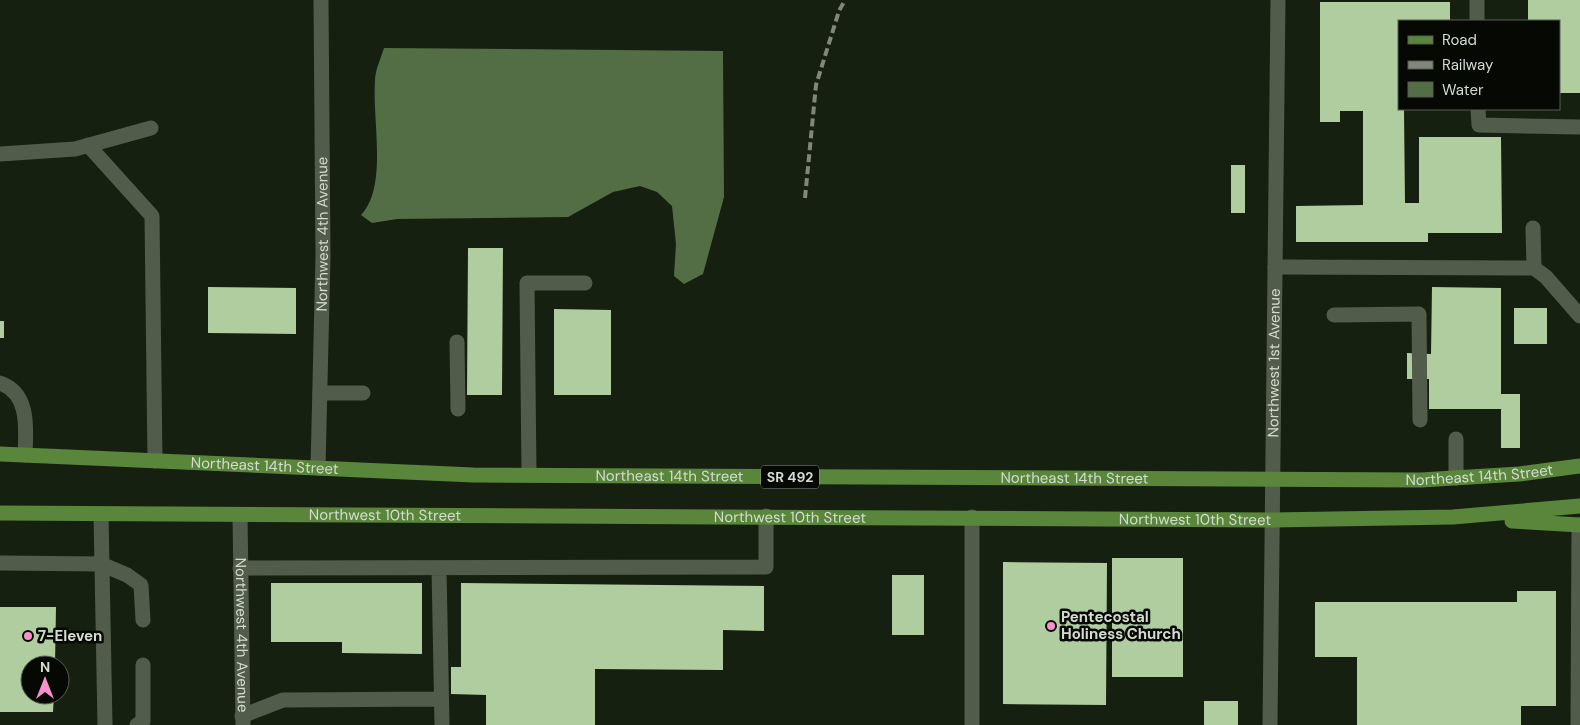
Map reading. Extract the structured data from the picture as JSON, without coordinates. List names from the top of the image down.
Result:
{
  "streets": {
    "main road": ["Northeast 14th Street", "SR 492", "Northwest 10th Street"],
    "street": ["Northwest 4th Avenue", "Northwest 1st Avenue"]
  },
  "crossings": [
    ["Northwest 4th Avenue", "Northeast 14th Street"],
    ["Northwest 4th Avenue", "Northwest 10th Street"],
    ["Northwest 1st Avenue", "Northeast 14th Street"],
    ["Northwest 1st Avenue", "Northwest 10th Street"]
  ],
  "places": ["Pentecostal Holiness Church", "7-Eleven"],
  "legend": ["Road", "Railway", "Water"],
  "north": "top"
}
